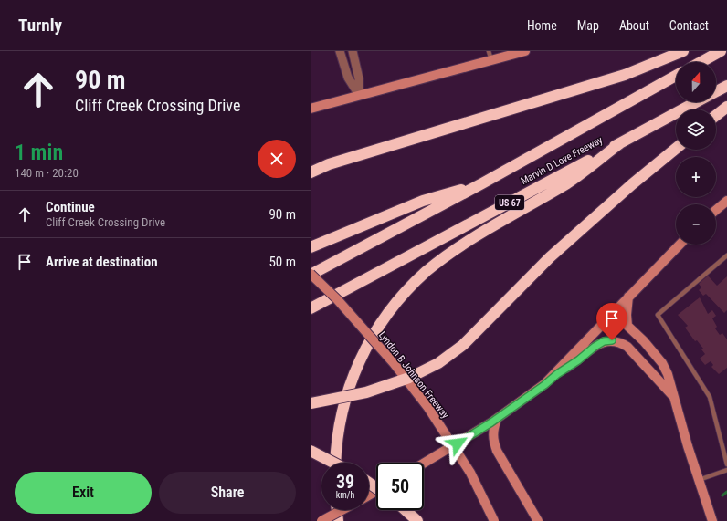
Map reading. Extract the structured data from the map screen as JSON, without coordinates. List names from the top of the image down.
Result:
{
  "streets": {
    "highway": ["Marvin D Love Freeway", "US 67"],
    "main road": ["Lyndon B Johnson Freeway"]
  },
  "crossings": [
    ["Marvin D Love Freeway", "Lyndon B Johnson Freeway"]
  ],
  "north": "top",
  "page": {
    "header": "Turnly",
    "nav": [
      "Home",
      "Map",
      "About",
      "Contact"
    ],
    "turn": ["90 m", "Cliff Creek Crossing Drive"],
    "map_buttons": ["+", "−"],
    "heading": ["1 min", "140 m · 20:20"],
    "list": [
      {
        "name": "Continue",
        "note": "Cliff Creek Crossing Drive",
        "value": "90 m"
      },
      {
        "name": "Arrive at destination",
        "value": "50 m"
      }
    ],
    "speed": "39 km/h",
    "limit": "50",
    "buttons": ["Exit", "Share"]
  }
}
